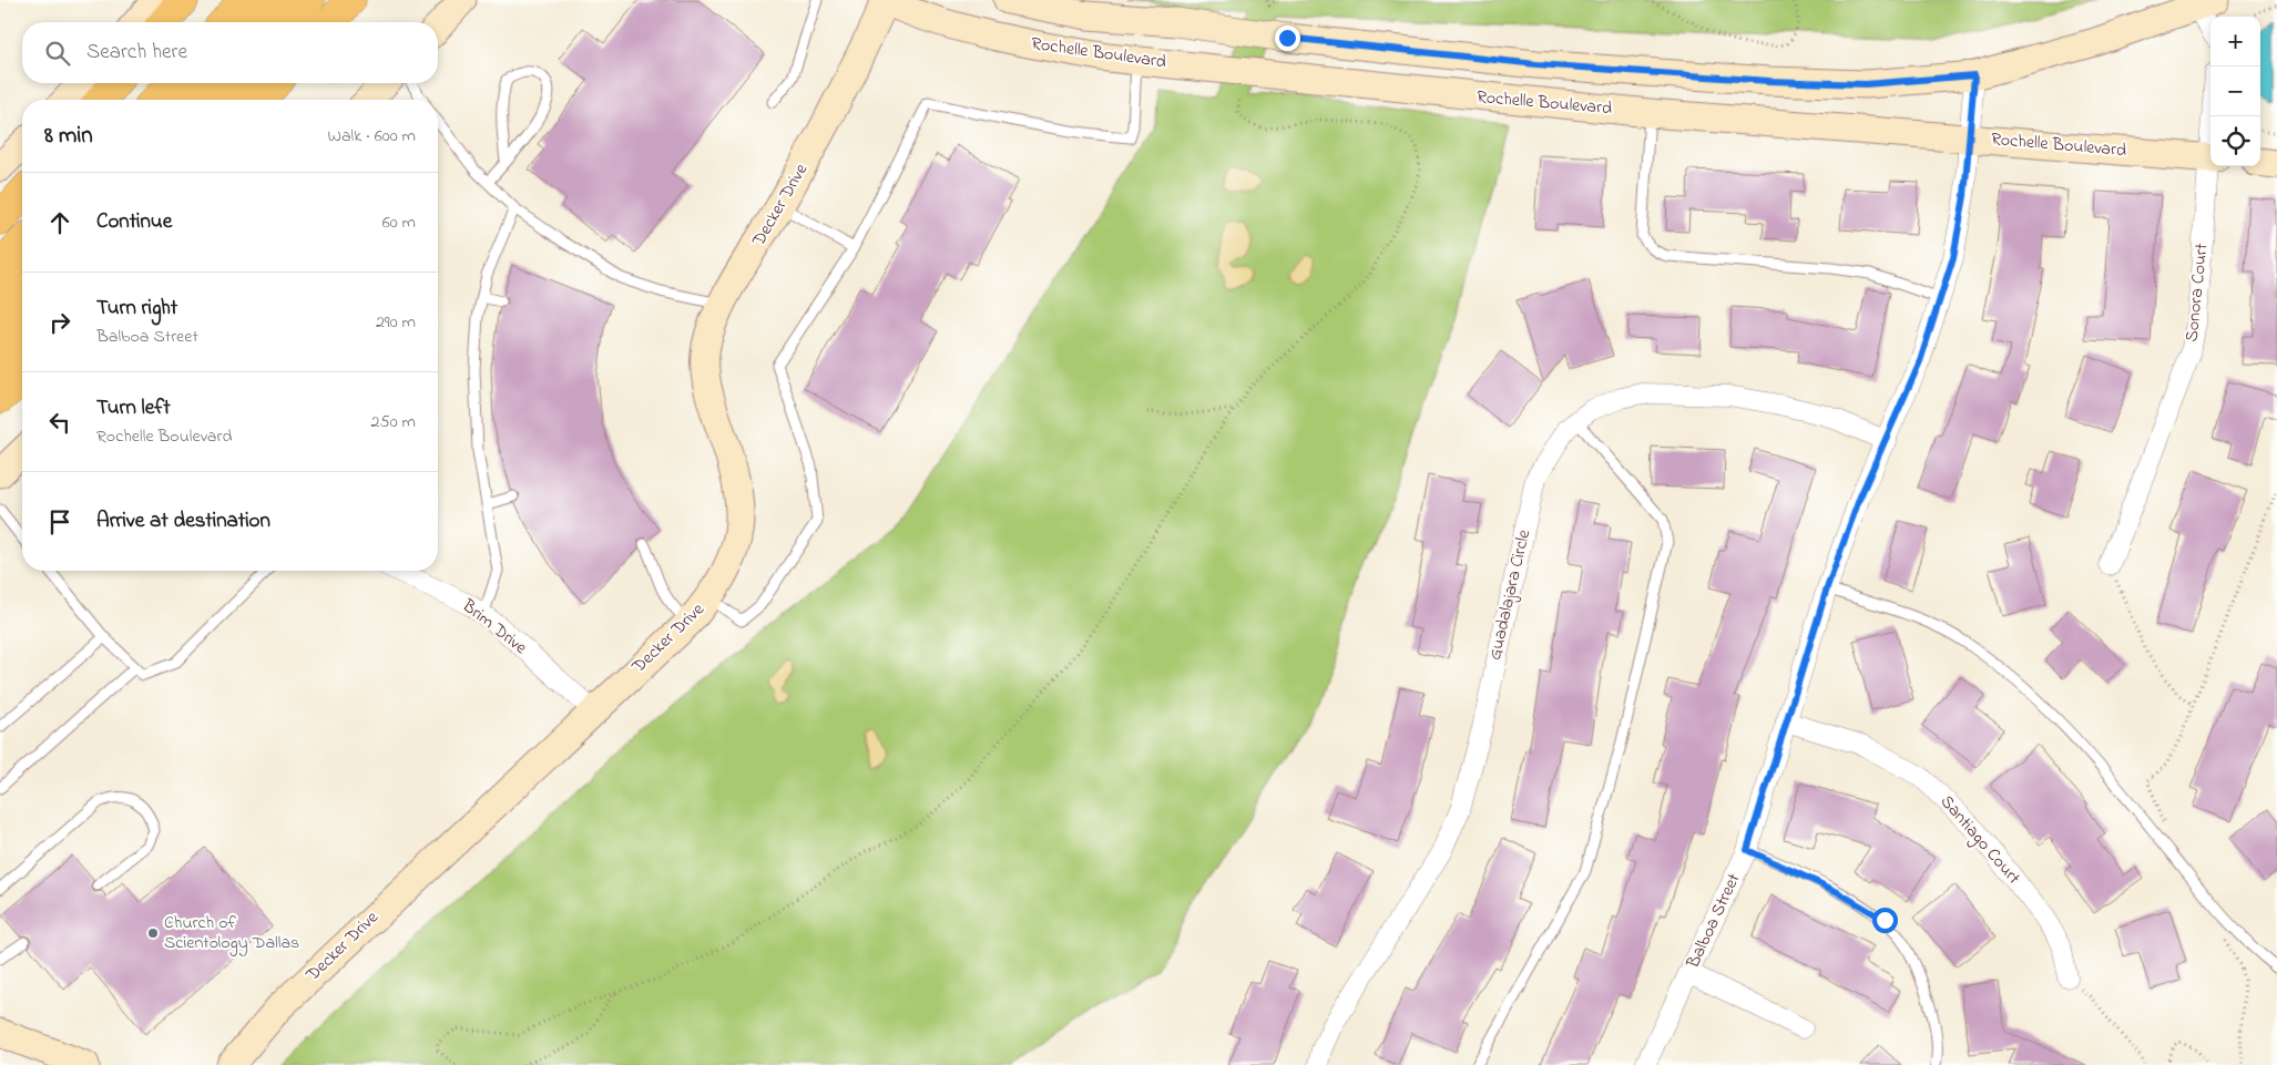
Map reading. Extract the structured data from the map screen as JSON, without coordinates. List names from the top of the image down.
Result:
{
  "streets": {
    "main road": ["Rochelle Boulevard", "Decker Drive"],
    "street": [
      "Sonora Court",
      "Guadalajara Circle",
      "Brim Drive",
      "Santiago Court",
      "Balboa Street"
    ]
  },
  "crossings": [
    ["Rochelle Boulevard", "Decker Drive"],
    ["Rochelle Boulevard", "Balboa Street"],
    ["Decker Drive", "Brim Drive"],
    ["Guadalajara Circle", "Balboa Street"],
    ["Santiago Court", "Balboa Street"]
  ],
  "places": ["Church of Scientology Dallas"],
  "page": {
    "map_buttons": ["+", "−"],
    "search": "Search here",
    "heading": ["8 min", "Walk · 600 m"],
    "list": [
      ["Continue", "60 m"],
      ["Turn right", "Balboa Street", "290 m"],
      ["Turn left", "Rochelle Boulevard", "250 m"],
      "Arrive at destination"
    ]
  }
}
